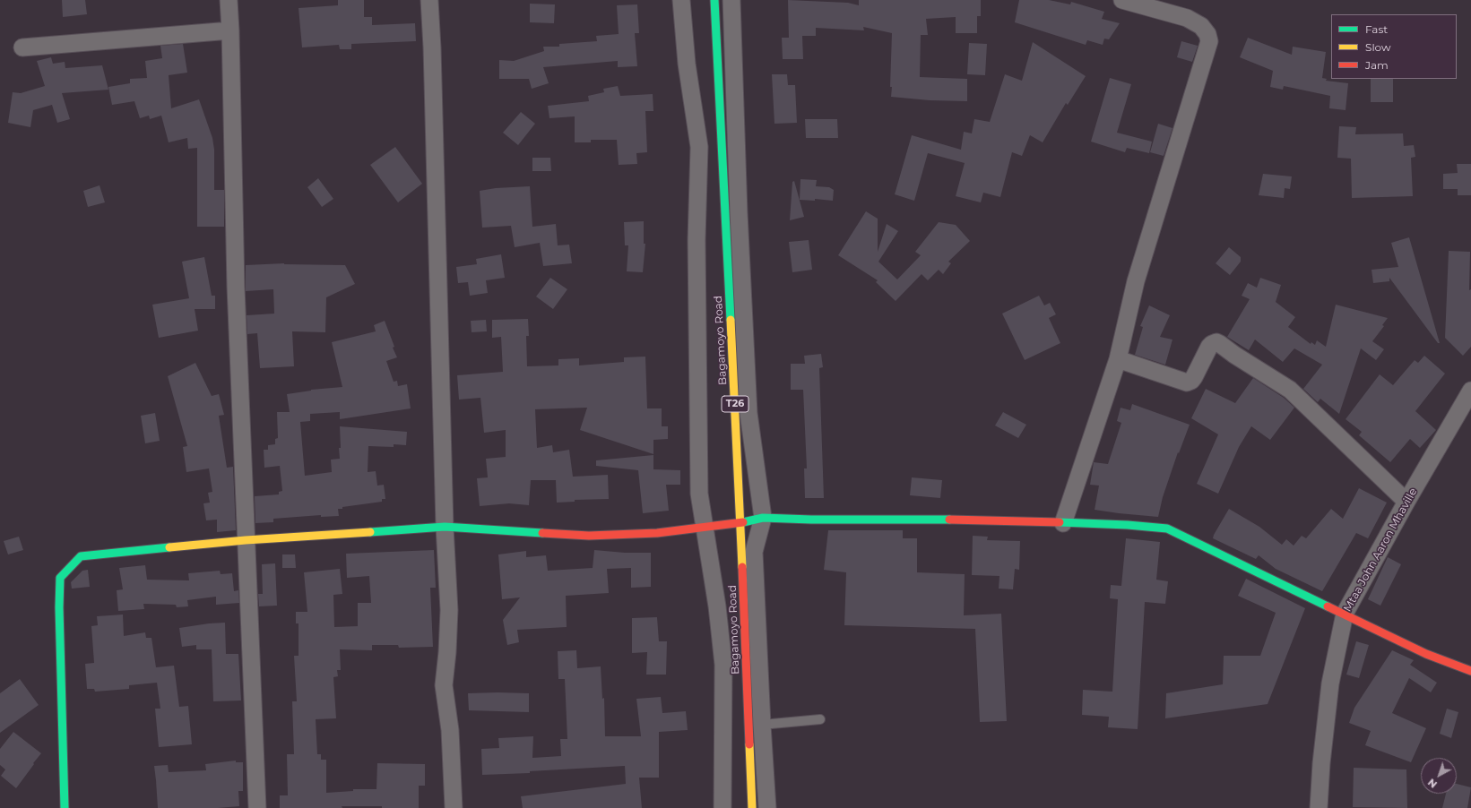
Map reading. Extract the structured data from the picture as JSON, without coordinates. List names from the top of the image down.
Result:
{
  "streets": {
    "main road": ["Bagamoyo Road", "T26"],
    "street": ["Mtaa John Aaron Mhaville"]
  },
  "legend": ["Fast", "Slow", "Jam"],
  "north": "bottom left"
}
